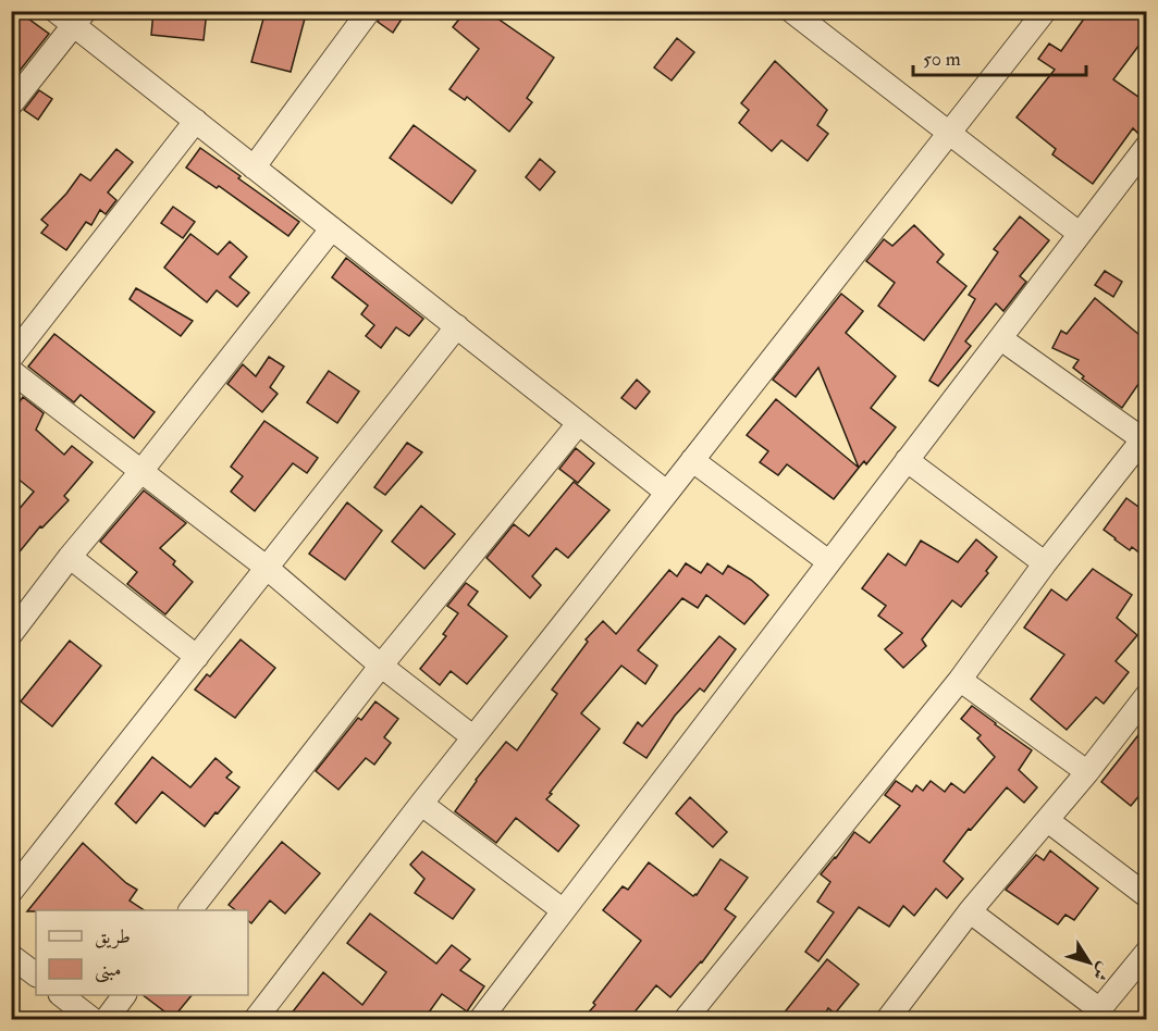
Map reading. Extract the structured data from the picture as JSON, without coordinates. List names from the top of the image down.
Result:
{
  "legend": ["طريق", "مبنى"],
  "scale_bar": "50 m",
  "north": "bottom right"
}
